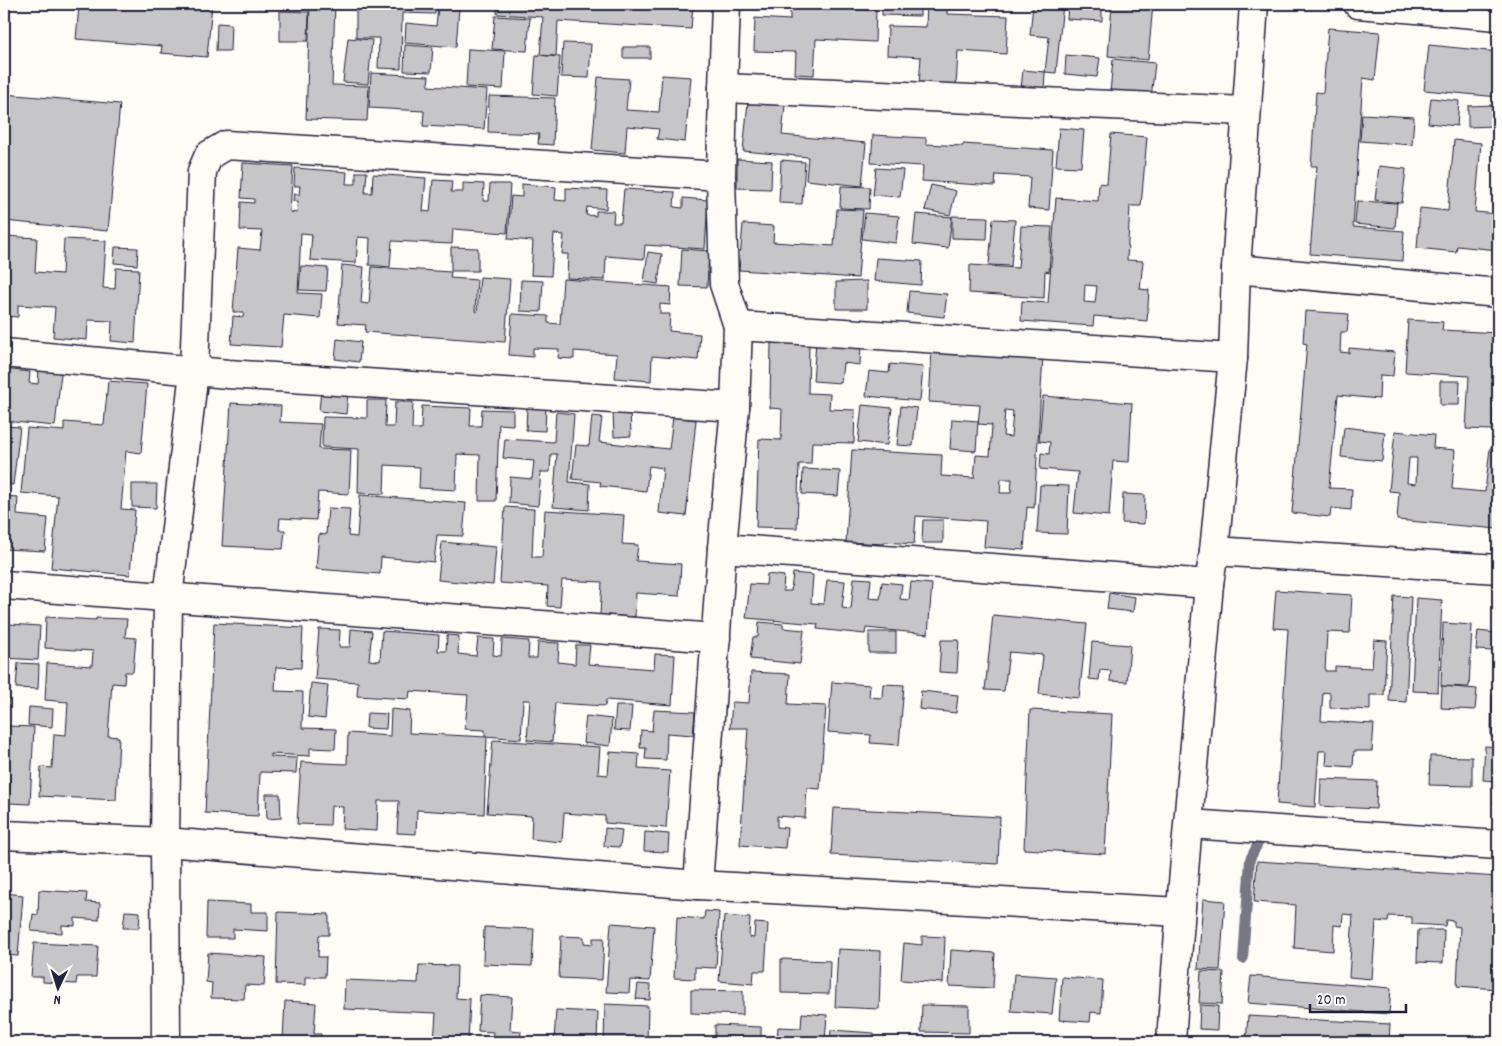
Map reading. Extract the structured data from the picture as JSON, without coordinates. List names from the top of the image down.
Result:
{
  "scale_bar": "20 m",
  "north": "bottom"
}
